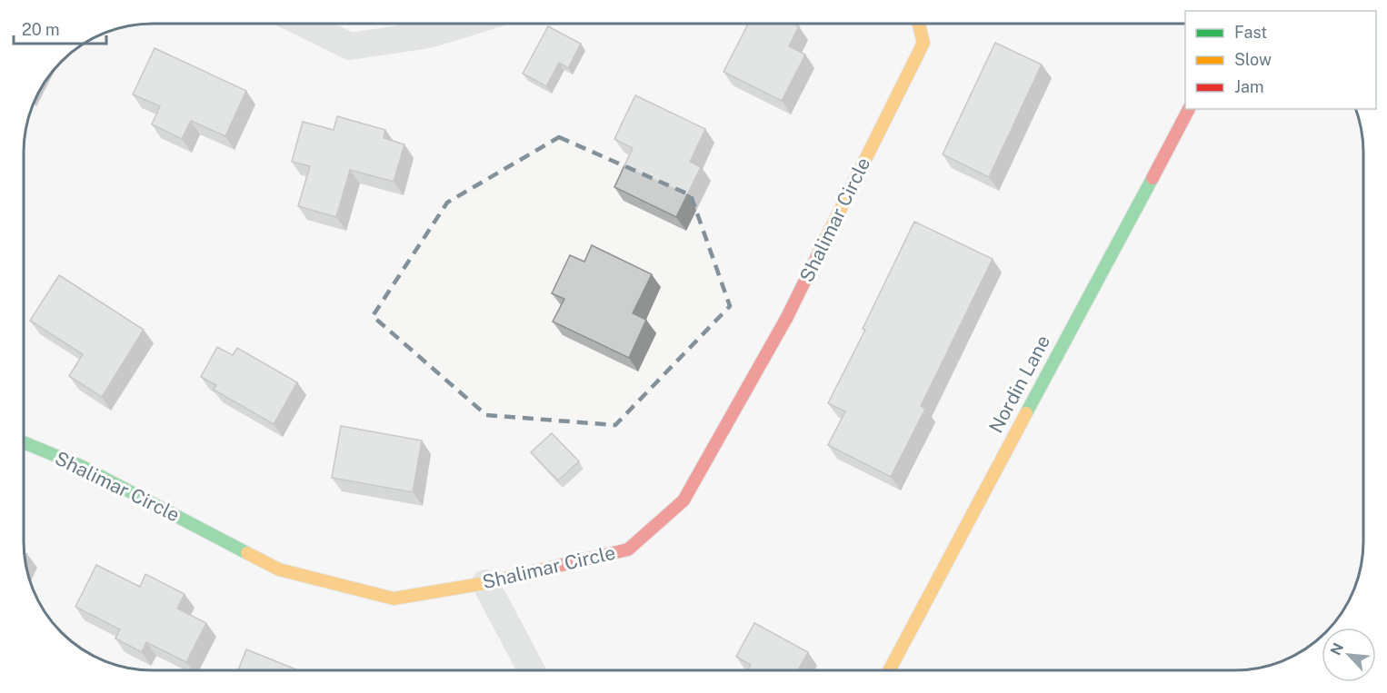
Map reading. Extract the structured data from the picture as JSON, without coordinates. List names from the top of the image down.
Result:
{
  "streets": {
    "street": ["Shalimar Circle", "Nordin Lane"]
  },
  "legend": ["Fast", "Slow", "Jam"],
  "scale_bar": "20 m",
  "north": "top left"
}
